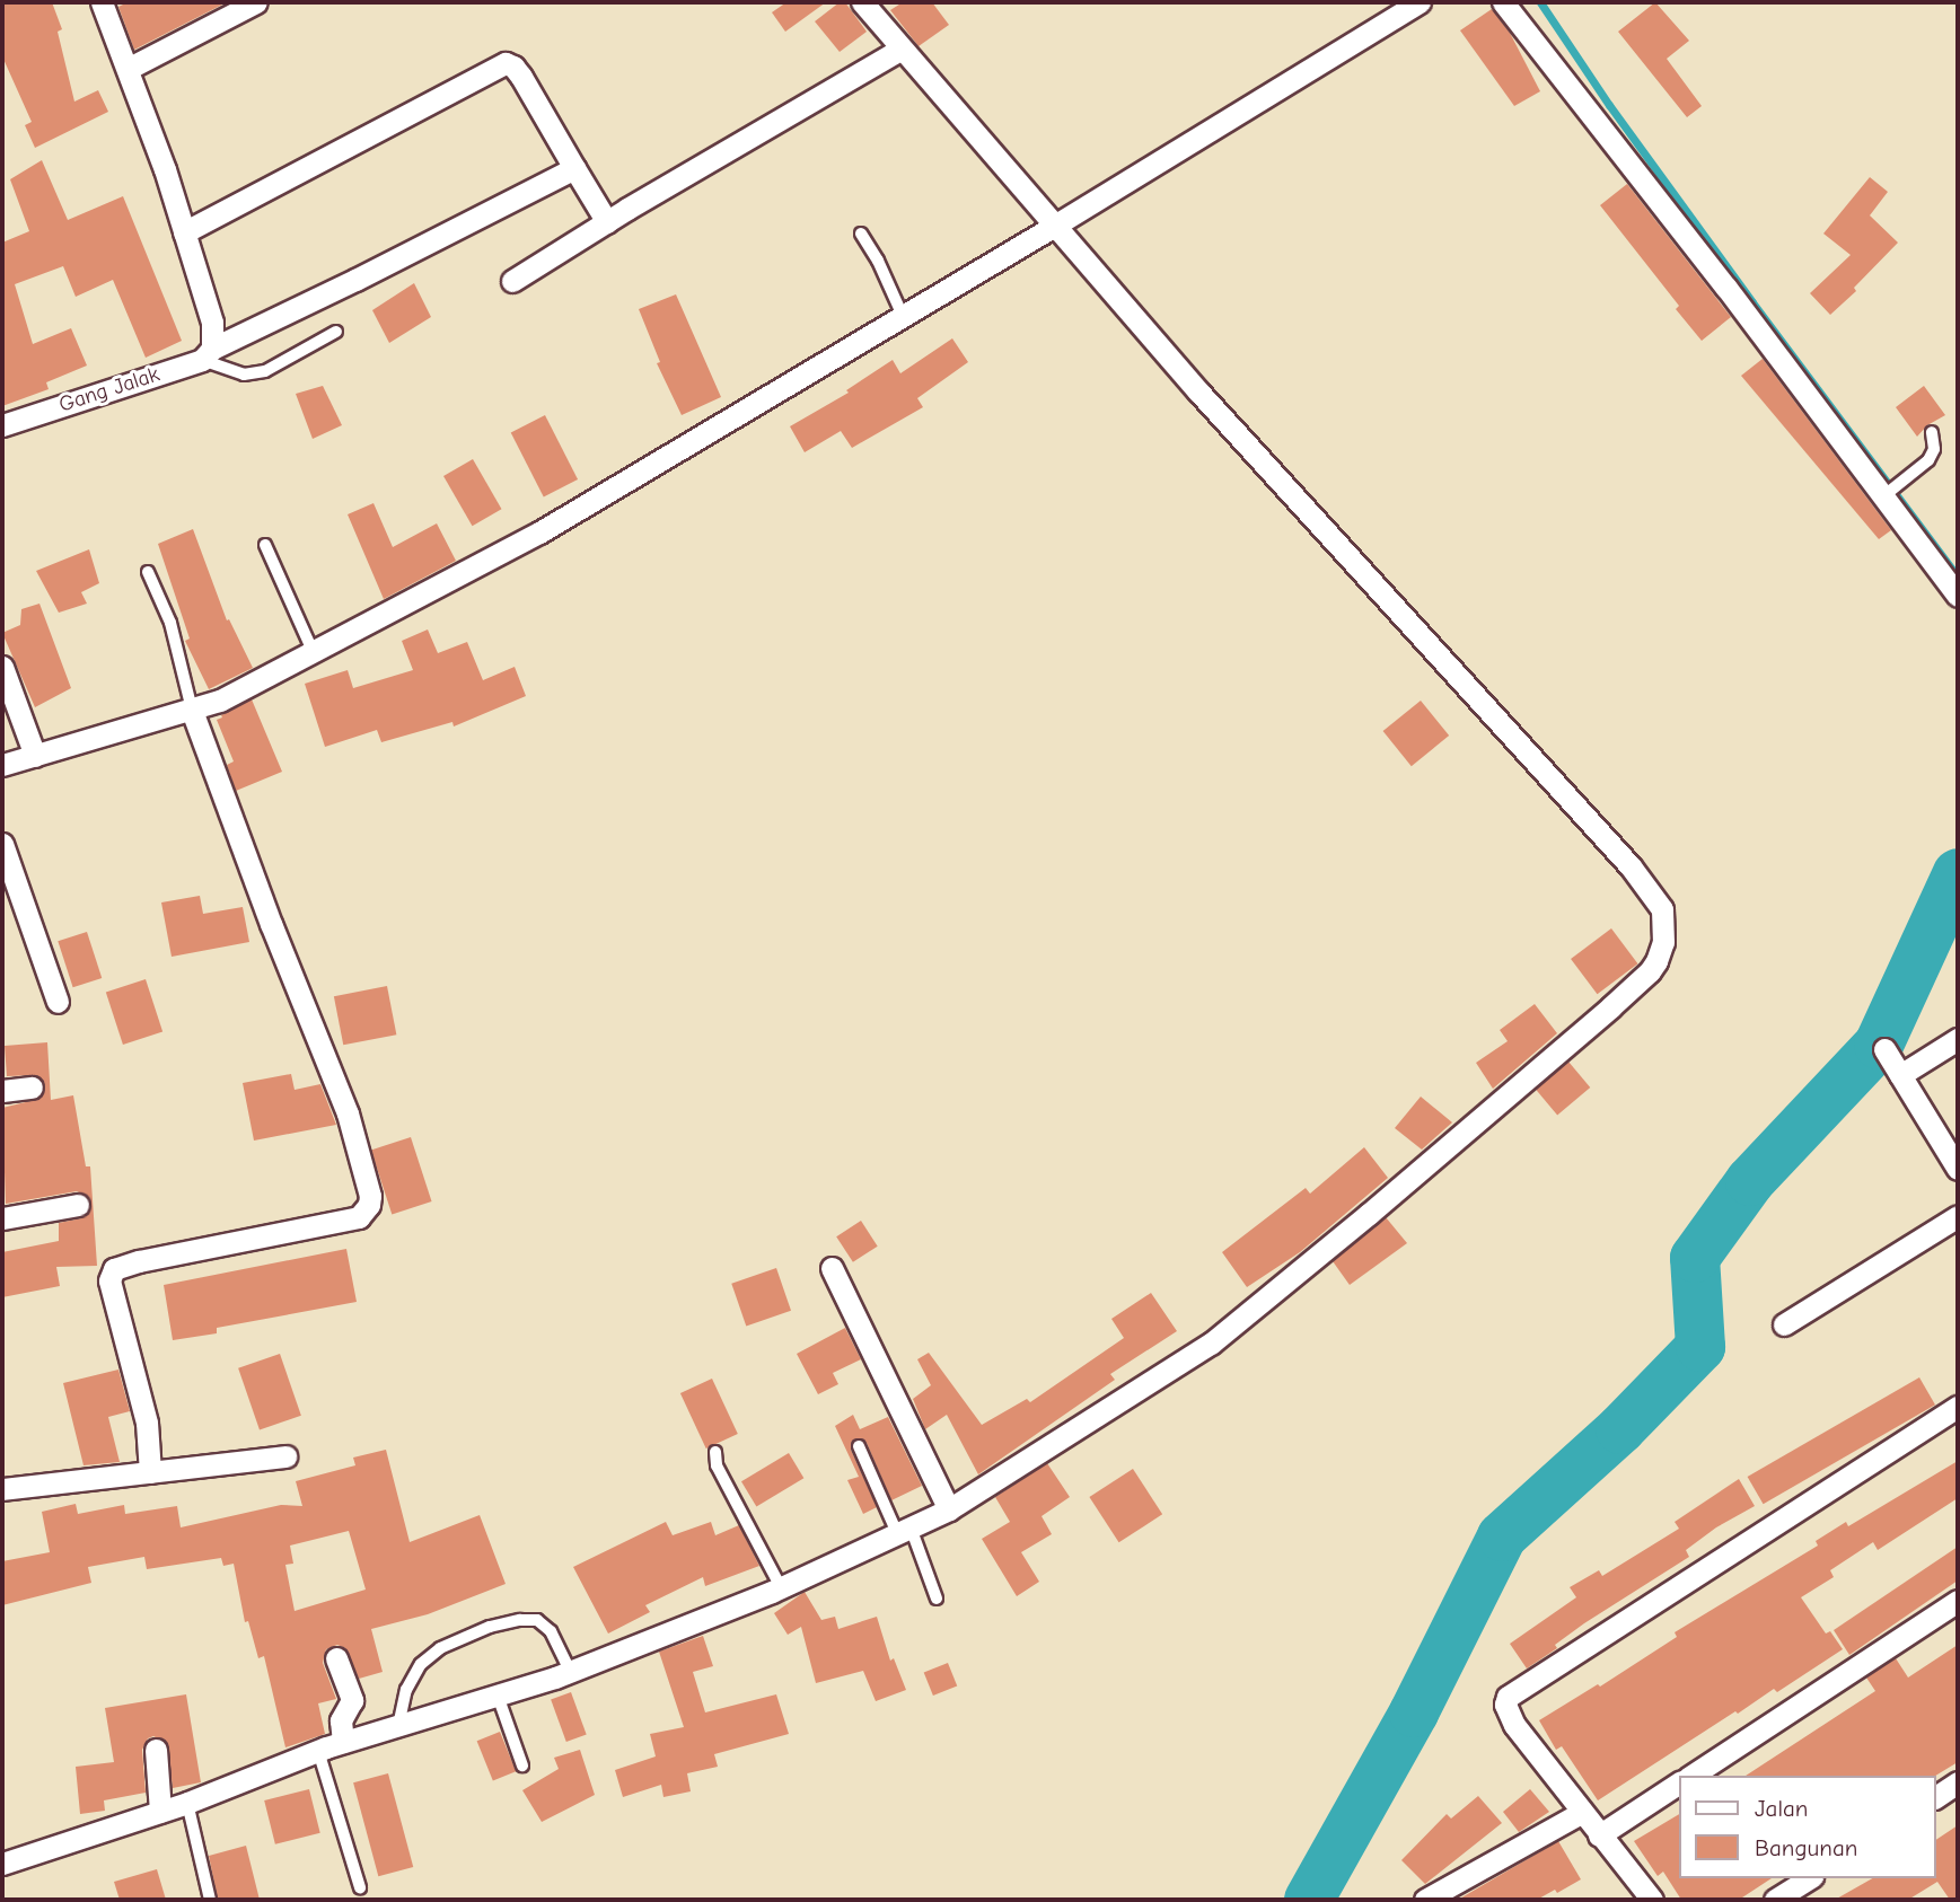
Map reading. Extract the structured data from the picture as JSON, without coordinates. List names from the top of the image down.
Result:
{
  "streets": {
    "street": ["Gang Jalak"]
  },
  "legend": ["Jalan", "Bangunan"]
}
